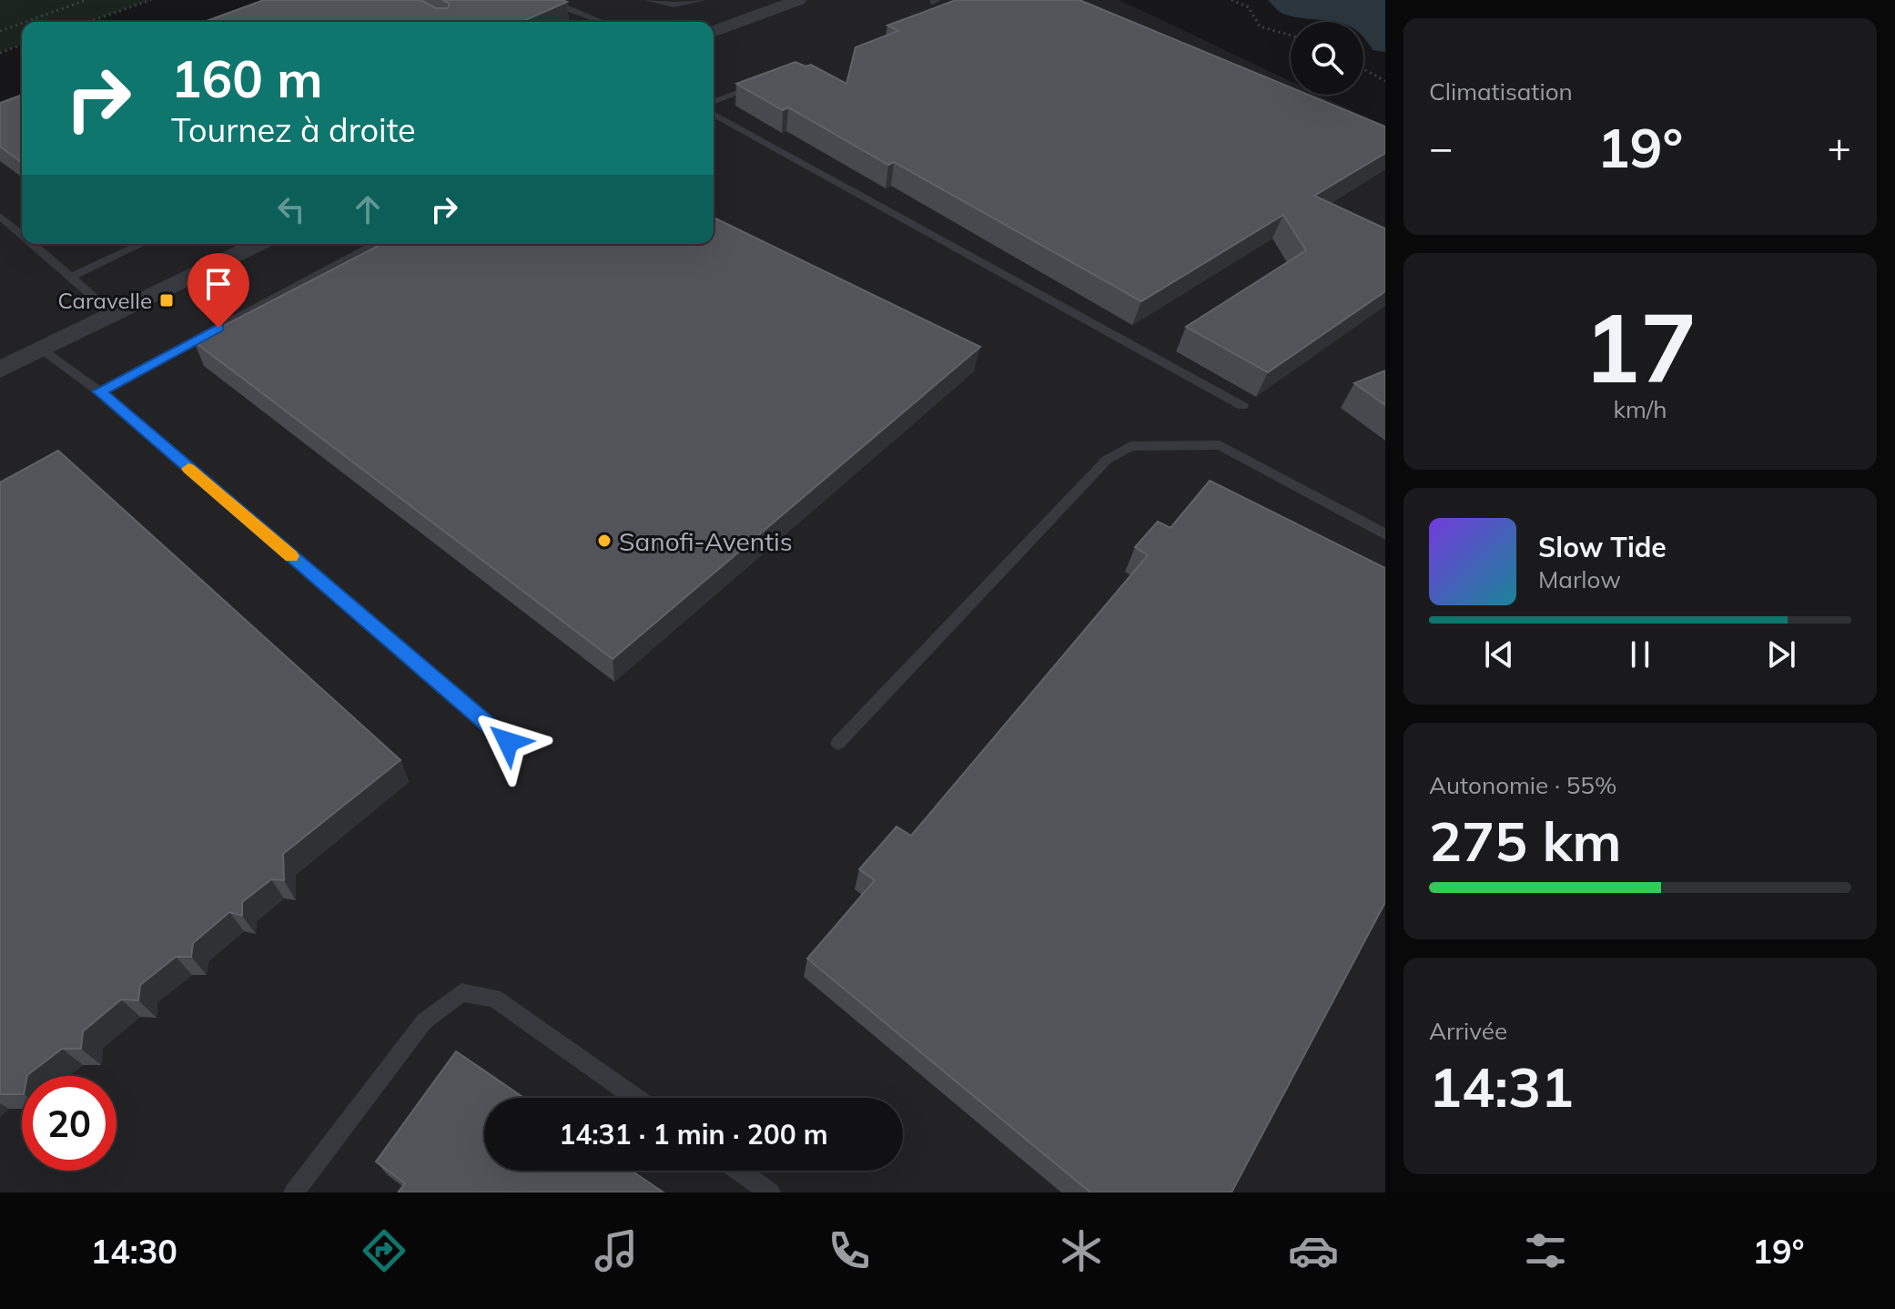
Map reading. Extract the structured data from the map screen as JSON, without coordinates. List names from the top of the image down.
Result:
{
  "places": {
    "transit": ["Caravelle"],
    "other": ["Sanofi-Aventis"]
  },
  "page": {
    "tile": [
      "Climatisation",
      ["17", "km/h"],
      ["Autonomie · 55%", "275 km"],
      ["Arrivée", "14:31"]
    ],
    "turn": ["160 m", "Tournez à droite"],
    "heat": ["−", "19°", "+"],
    "song": ["Slow Tide", "Marlow"],
    "limit": "20",
    "trip": "14:31 · 1 min · 200 m",
    "tabs": ["14:30", "19°"]
  }
}
